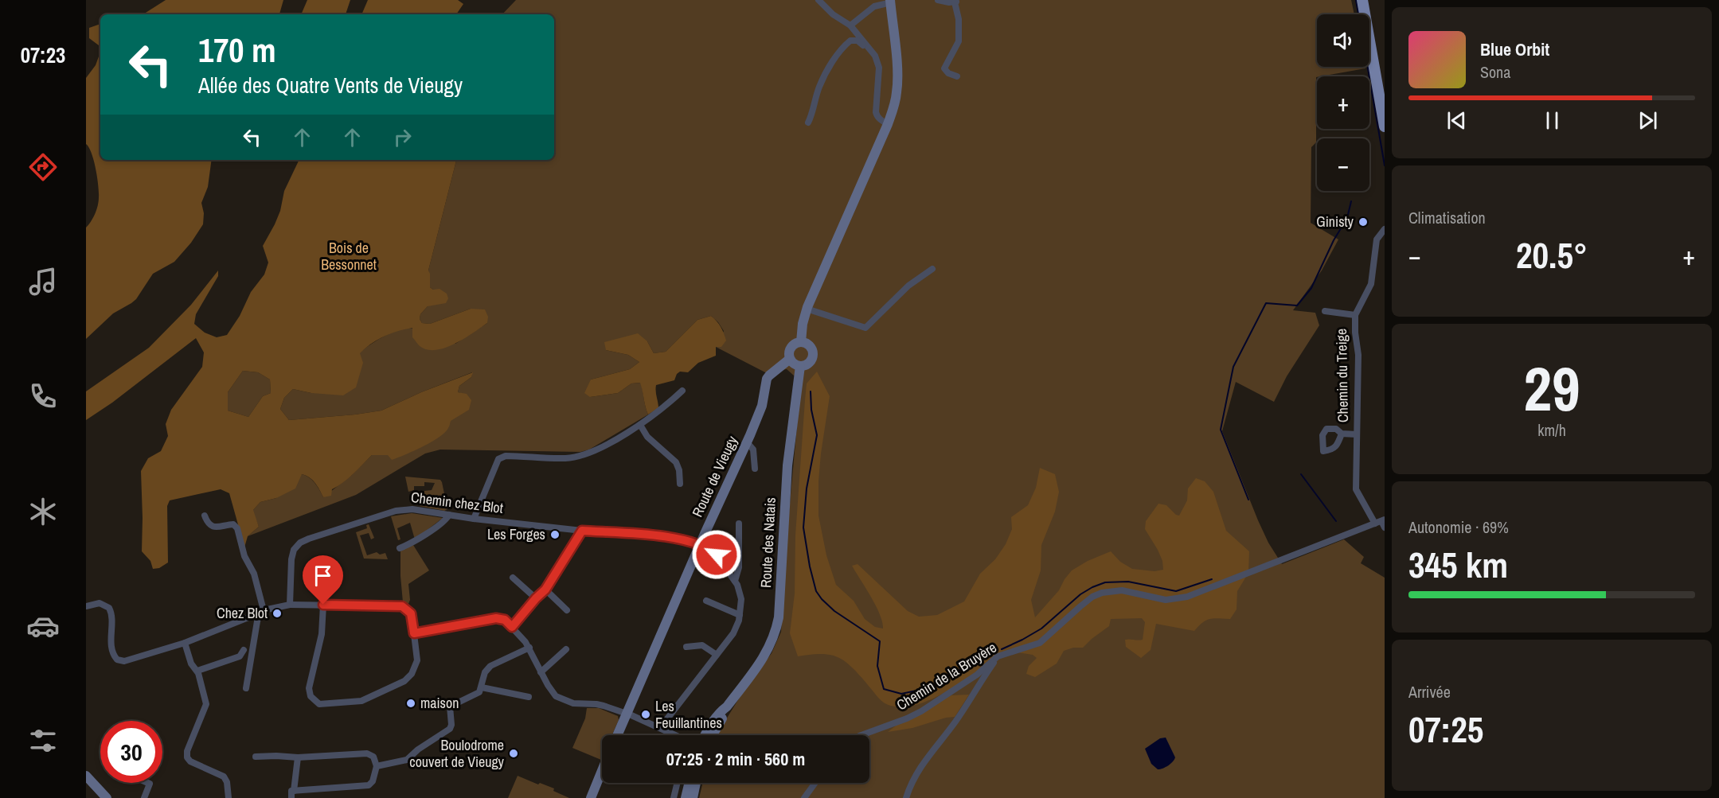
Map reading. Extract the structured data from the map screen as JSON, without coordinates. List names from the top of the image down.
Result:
{
  "streets": {
    "street": [
      "Chemin du Treige",
      "Route de Vieugy",
      "Chemin chez Blot",
      "Route des Natais",
      "Chemin de la Bruyère"
    ]
  },
  "crossings": [
    ["Chemin du Treige", "Chemin de la Bruyère"],
    ["Route de Vieugy", "Chemin chez Blot"],
    ["Route de Vieugy", "Route des Natais"]
  ],
  "parks": ["Bois de Bessonnet"],
  "places": [
    "Ginisty",
    "Les Forges",
    "Chez Blot",
    "maison",
    "Les Feuillantines",
    "Boulodrome couvert de Vieugy"
  ],
  "page": {
    "tabs": "07:23",
    "map_buttons": ["+", "−"],
    "turn": ["170 m", "Allée des Quatre Vents de Vieugy"],
    "song": ["Blue Orbit", "Sona"],
    "tile": [
      "Climatisation",
      ["29", "km/h"],
      ["Autonomie · 69%", "345 km"],
      ["Arrivée", "07:25"]
    ],
    "heat": ["−", "20.5°", "+"],
    "limit": "30",
    "trip": "07:25 · 2 min · 560 m"
  }
}
